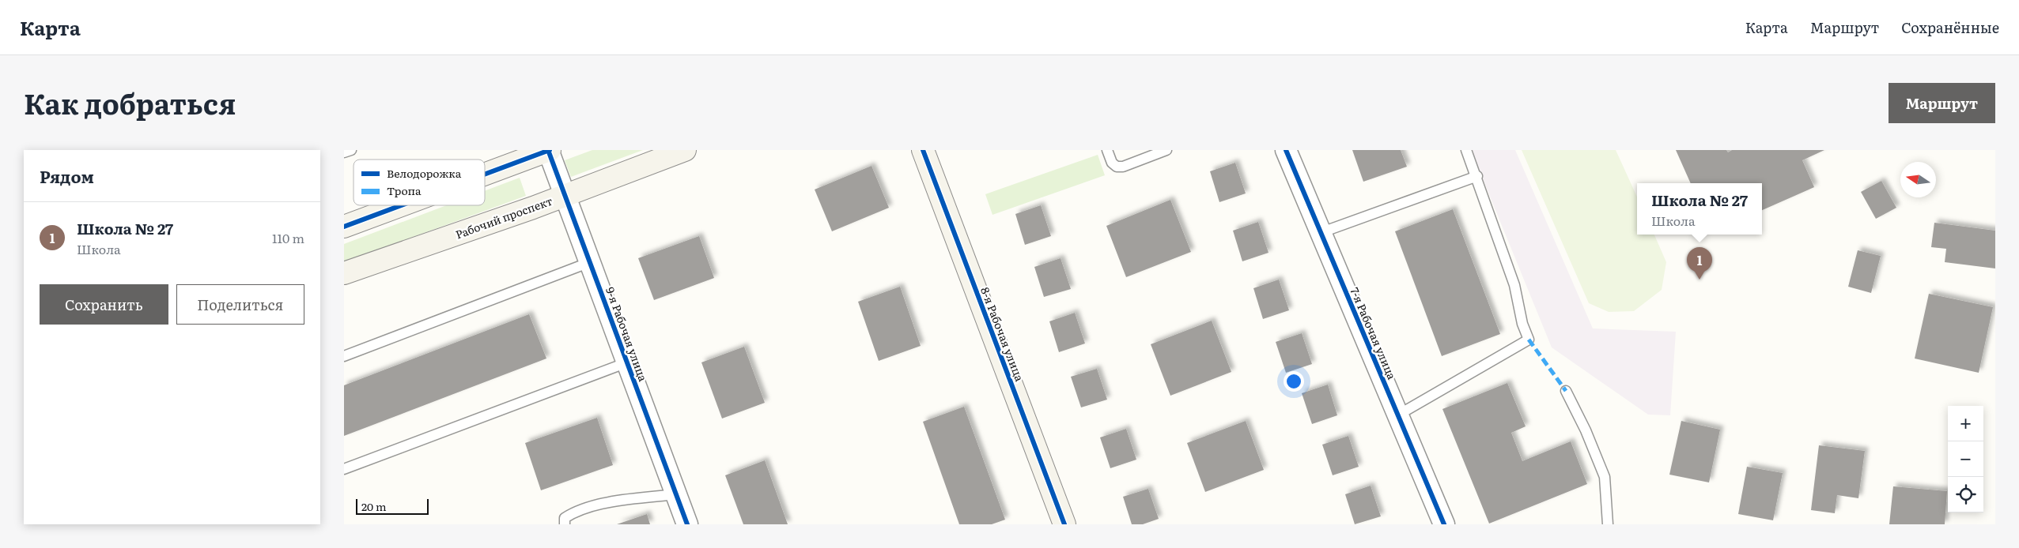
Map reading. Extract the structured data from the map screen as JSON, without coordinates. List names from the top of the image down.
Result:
{
  "streets": {
    "street": [
      "Рабочий проспект",
      "7-я Рабочая улица",
      "9-я Рабочая улица",
      "8-я Рабочая улица"
    ]
  },
  "crossings": [
    ["Рабочий проспект", "9-я Рабочая улица"]
  ],
  "legend": ["Велодорожка", "Тропа"],
  "scale_bar": "20 m",
  "north": "left",
  "page": {
    "header": "Карта",
    "nav": ["Карта", "Маршрут", "Сохранённые"],
    "title": "Как добраться",
    "buttons": [
      "Маршрут",
      ["Сохранить", "Поделиться"]
    ],
    "heading": "Рядом",
    "popup": ["Школа № 27", "Школа"],
    "list": [
      {
        "mark": "1",
        "name": "Школа № 27",
        "note": "Школа",
        "value": "110 m"
      }
    ],
    "pins": "1",
    "map_buttons": ["+", "−"],
    "scale": "20 m"
  }
}
